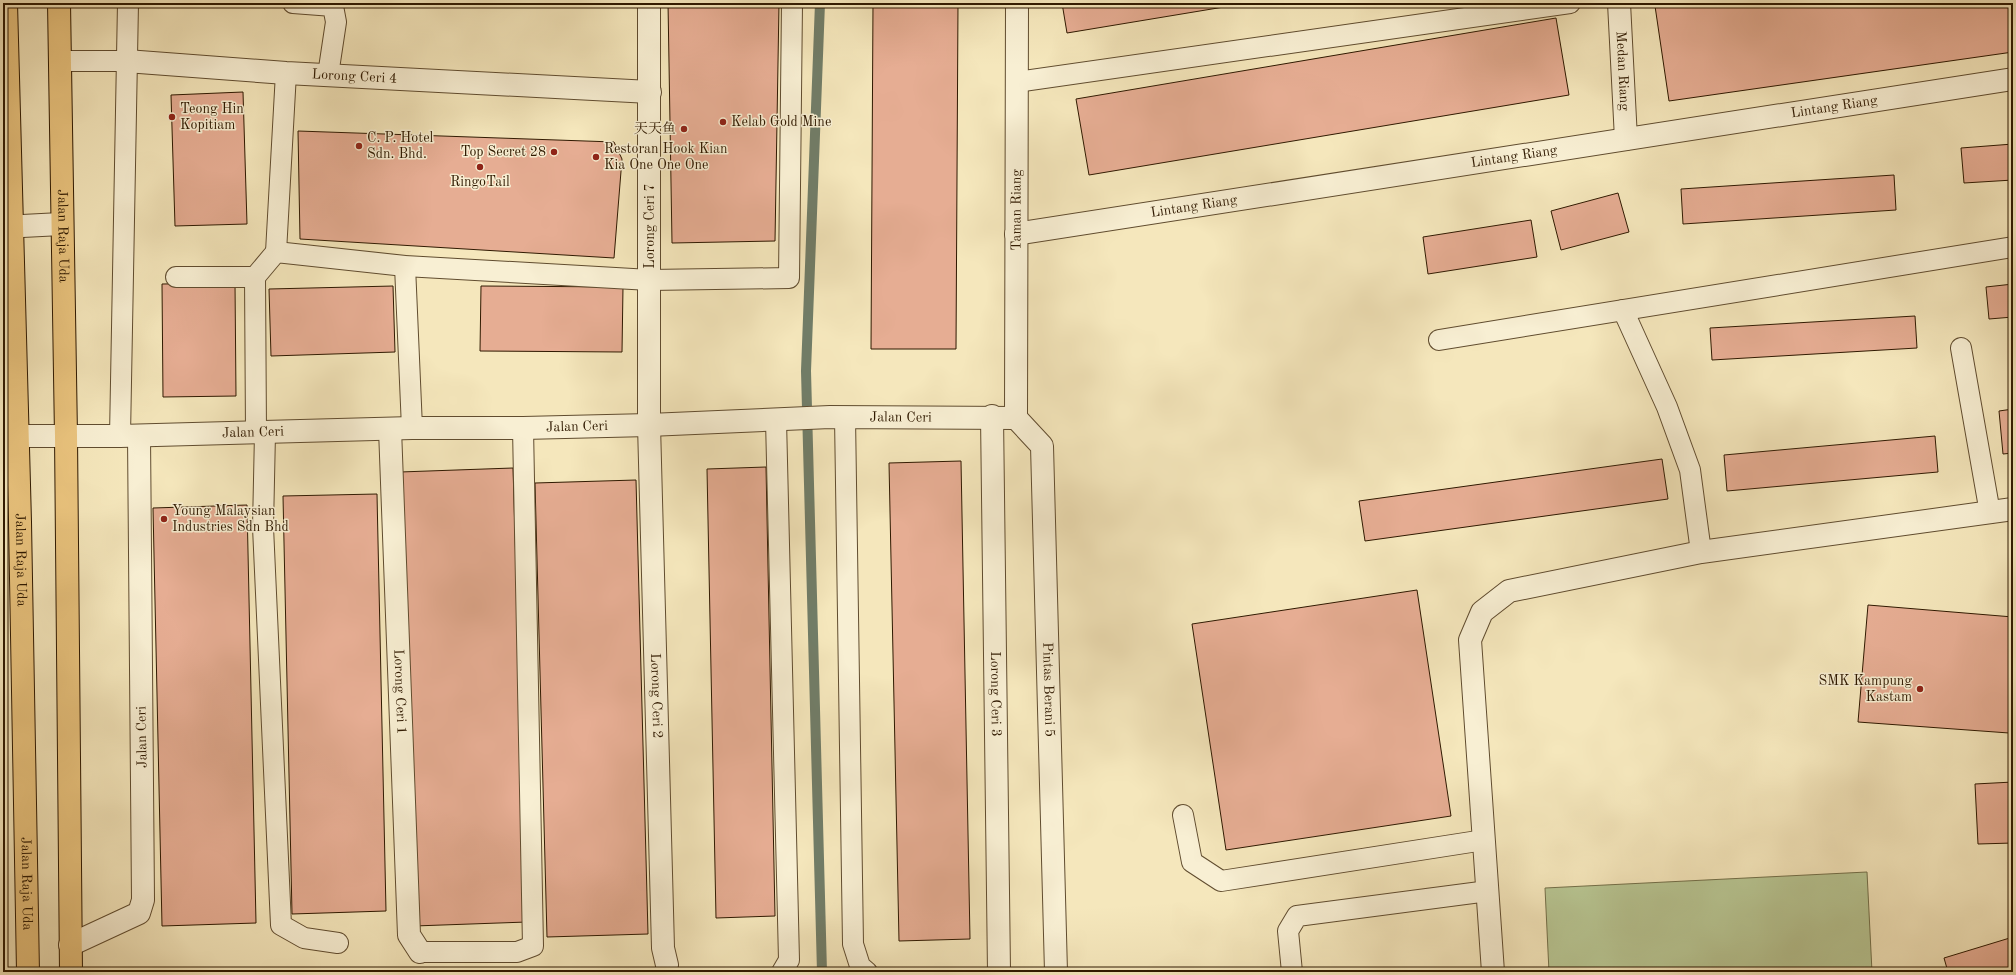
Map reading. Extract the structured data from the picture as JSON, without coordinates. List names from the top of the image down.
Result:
{
  "streets": {
    "main road": ["Jalan Raja Uda"],
    "street": [
      "Medan Riang",
      "Lorong Ceri 4",
      "Lintang Riang",
      "Taman Riang",
      "Lorong Ceri 7",
      "Jalan Ceri",
      "Pintas Berani 5",
      "Lorong Ceri 1",
      "Lorong Ceri 3",
      "Lorong Ceri 2"
    ]
  },
  "crossings": [
    ["Medan Riang", "Lintang Riang"],
    ["Lorong Ceri 4", "Lorong Ceri 7"],
    ["Lorong Ceri 4", "Jalan Raja Uda"],
    ["Lintang Riang", "Taman Riang"],
    ["Taman Riang", "Jalan Ceri"],
    ["Taman Riang", "Pintas Berani 5"],
    ["Lorong Ceri 7", "Jalan Ceri"],
    ["Lorong Ceri 7", "Lorong Ceri 2"],
    ["Jalan Raja Uda", "Jalan Ceri"],
    ["Jalan Ceri", "Pintas Berani 5"],
    ["Jalan Ceri", "Lorong Ceri 1"],
    ["Jalan Ceri", "Lorong Ceri 3"],
    ["Jalan Ceri", "Lorong Ceri 2"]
  ],
  "places": [
    "Teong Hin Kopitiam",
    "Kelab Gold Mine",
    "天天鱼",
    "C. P. Hotel Sdn. Bhd.",
    "Top Secret 28",
    "Restoran Hook Kian Kia One One One",
    "RingoTail",
    "Young Malaysian Industries Sdn Bhd",
    "SMK Kampung Kastam"
  ]
}
